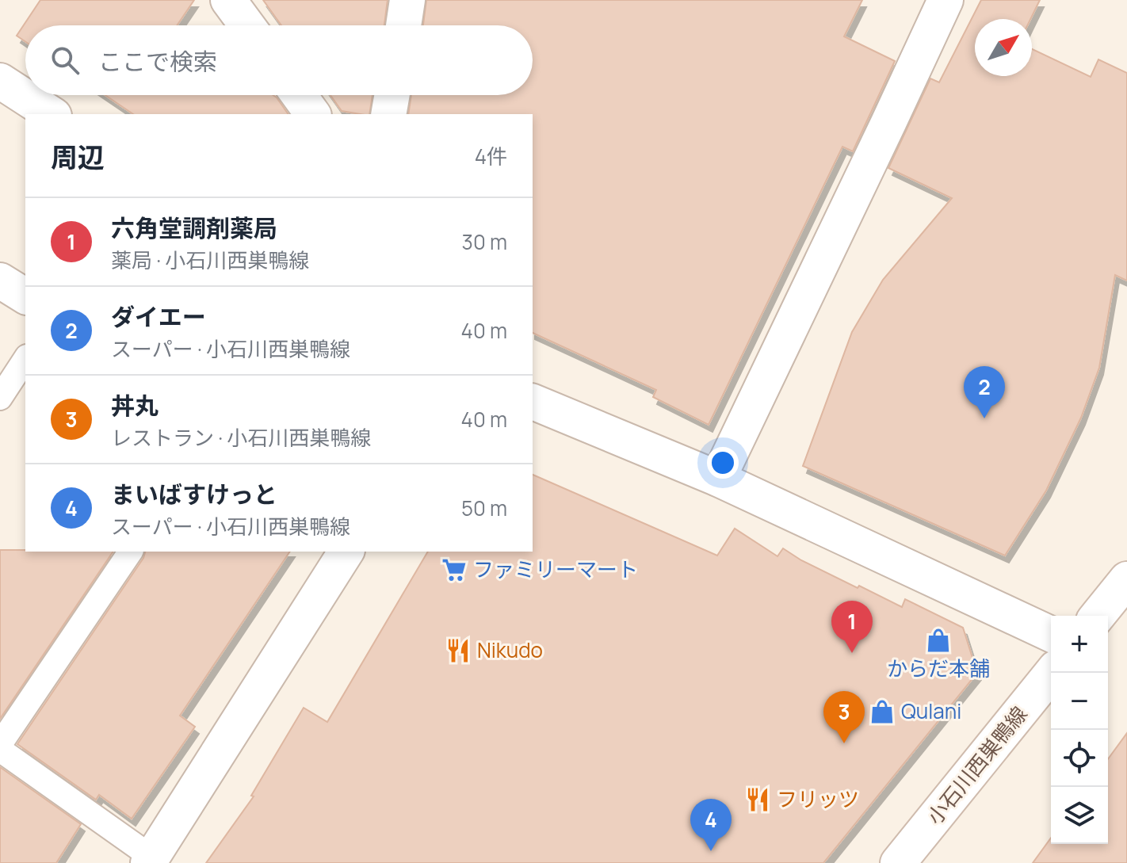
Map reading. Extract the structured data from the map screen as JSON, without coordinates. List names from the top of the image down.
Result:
{
  "streets": {
    "street": ["小石川西巣鴨線"]
  },
  "places": {
    "supermarket": ["ファミリーマート"],
    "shop": ["からだ本舗", "Qulani"],
    "restaurant": ["Nikudo", "フリッツ"]
  },
  "north": "top right",
  "page": {
    "search": "ここで検索",
    "heading": ["周辺", "4件"],
    "list": [
      {
        "mark": "1",
        "name": "六角堂調剤薬局",
        "note": "薬局 · 小石川西巣鴨線",
        "value": "30 m"
      },
      {
        "mark": "2",
        "name": "ダイエー",
        "note": "スーパー · 小石川西巣鴨線",
        "value": "40 m"
      },
      {
        "mark": "3",
        "name": "丼丸",
        "note": "レストラン · 小石川西巣鴨線",
        "value": "40 m"
      },
      {
        "mark": "4",
        "name": "まいばすけっと",
        "note": "スーパー · 小石川西巣鴨線",
        "value": "50 m"
      }
    ],
    "pins": [
      "2",
      "1",
      "3",
      "4"
    ],
    "map_buttons": ["+", "−"]
  }
}
